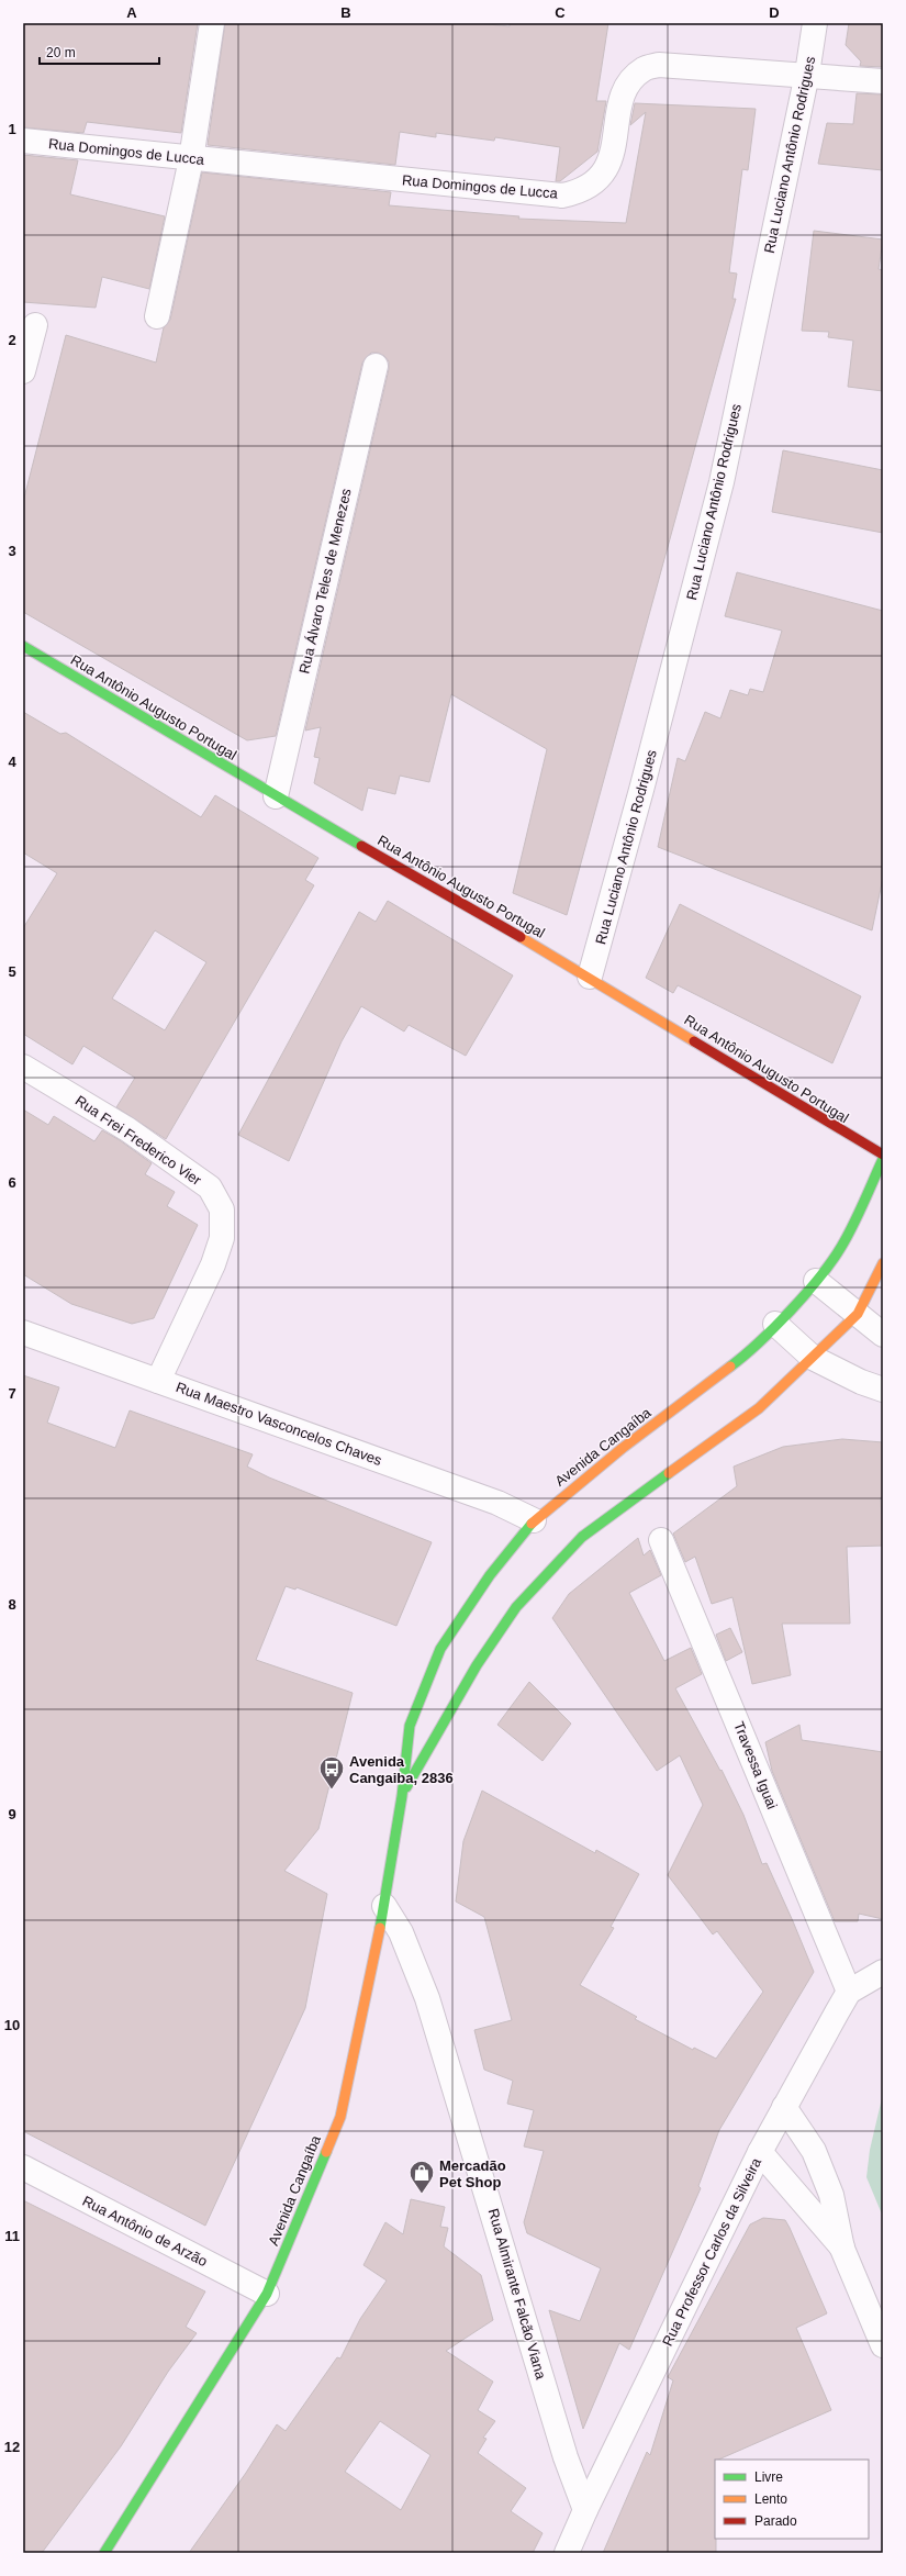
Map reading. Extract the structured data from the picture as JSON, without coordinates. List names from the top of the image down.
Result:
{
  "streets": {
    "main road": ["Rua Antônio Augusto Portugal", "Avenida Cangaíba"],
    "street": [
      "Rua Domingos de Lucca",
      "Rua Luciano Antônio Rodrigues",
      "Rua Álvaro Teles de Menezes",
      "Rua Frei Frederico Vier",
      "Rua Maestro Vasconcelos Chaves",
      "Travessa Iguai",
      "Rua Antônio de Arzão",
      "Rua Professor Carlos da Silveira",
      "Rua Almirante Falcão Viana"
    ]
  },
  "crossings": [
    ["Rua Domingos de Lucca", "Rua Luciano Antônio Rodrigues"],
    ["Rua Luciano Antônio Rodrigues", "Rua Antônio Augusto Portugal"],
    ["Rua Álvaro Teles de Menezes", "Rua Antônio Augusto Portugal"],
    ["Rua Frei Frederico Vier", "Rua Maestro Vasconcelos Chaves"],
    ["Rua Maestro Vasconcelos Chaves", "Avenida Cangaíba"],
    ["Avenida Cangaíba", "Rua Antônio de Arzão"],
    ["Avenida Cangaíba", "Rua Almirante Falcão Viana"],
    ["Travessa Iguai", "Rua Professor Carlos da Silveira"],
    ["Rua Professor Carlos da Silveira", "Rua Almirante Falcão Viana"]
  ],
  "places": {
    "bus stop": ["Avenida Cangaiba, 2836"],
    "shop": ["Mercadão Pet Shop"]
  },
  "legend": ["Livre", "Lento", "Parado"],
  "scale_bar": "20 m",
  "grid": {
    "columns": [
      "A",
      "B",
      "C",
      "D"
    ],
    "rows": [
      "1",
      "2",
      "3",
      "4",
      "5",
      "6",
      "7",
      "8",
      "9",
      "10",
      "11",
      "12"
    ]
  }
}
